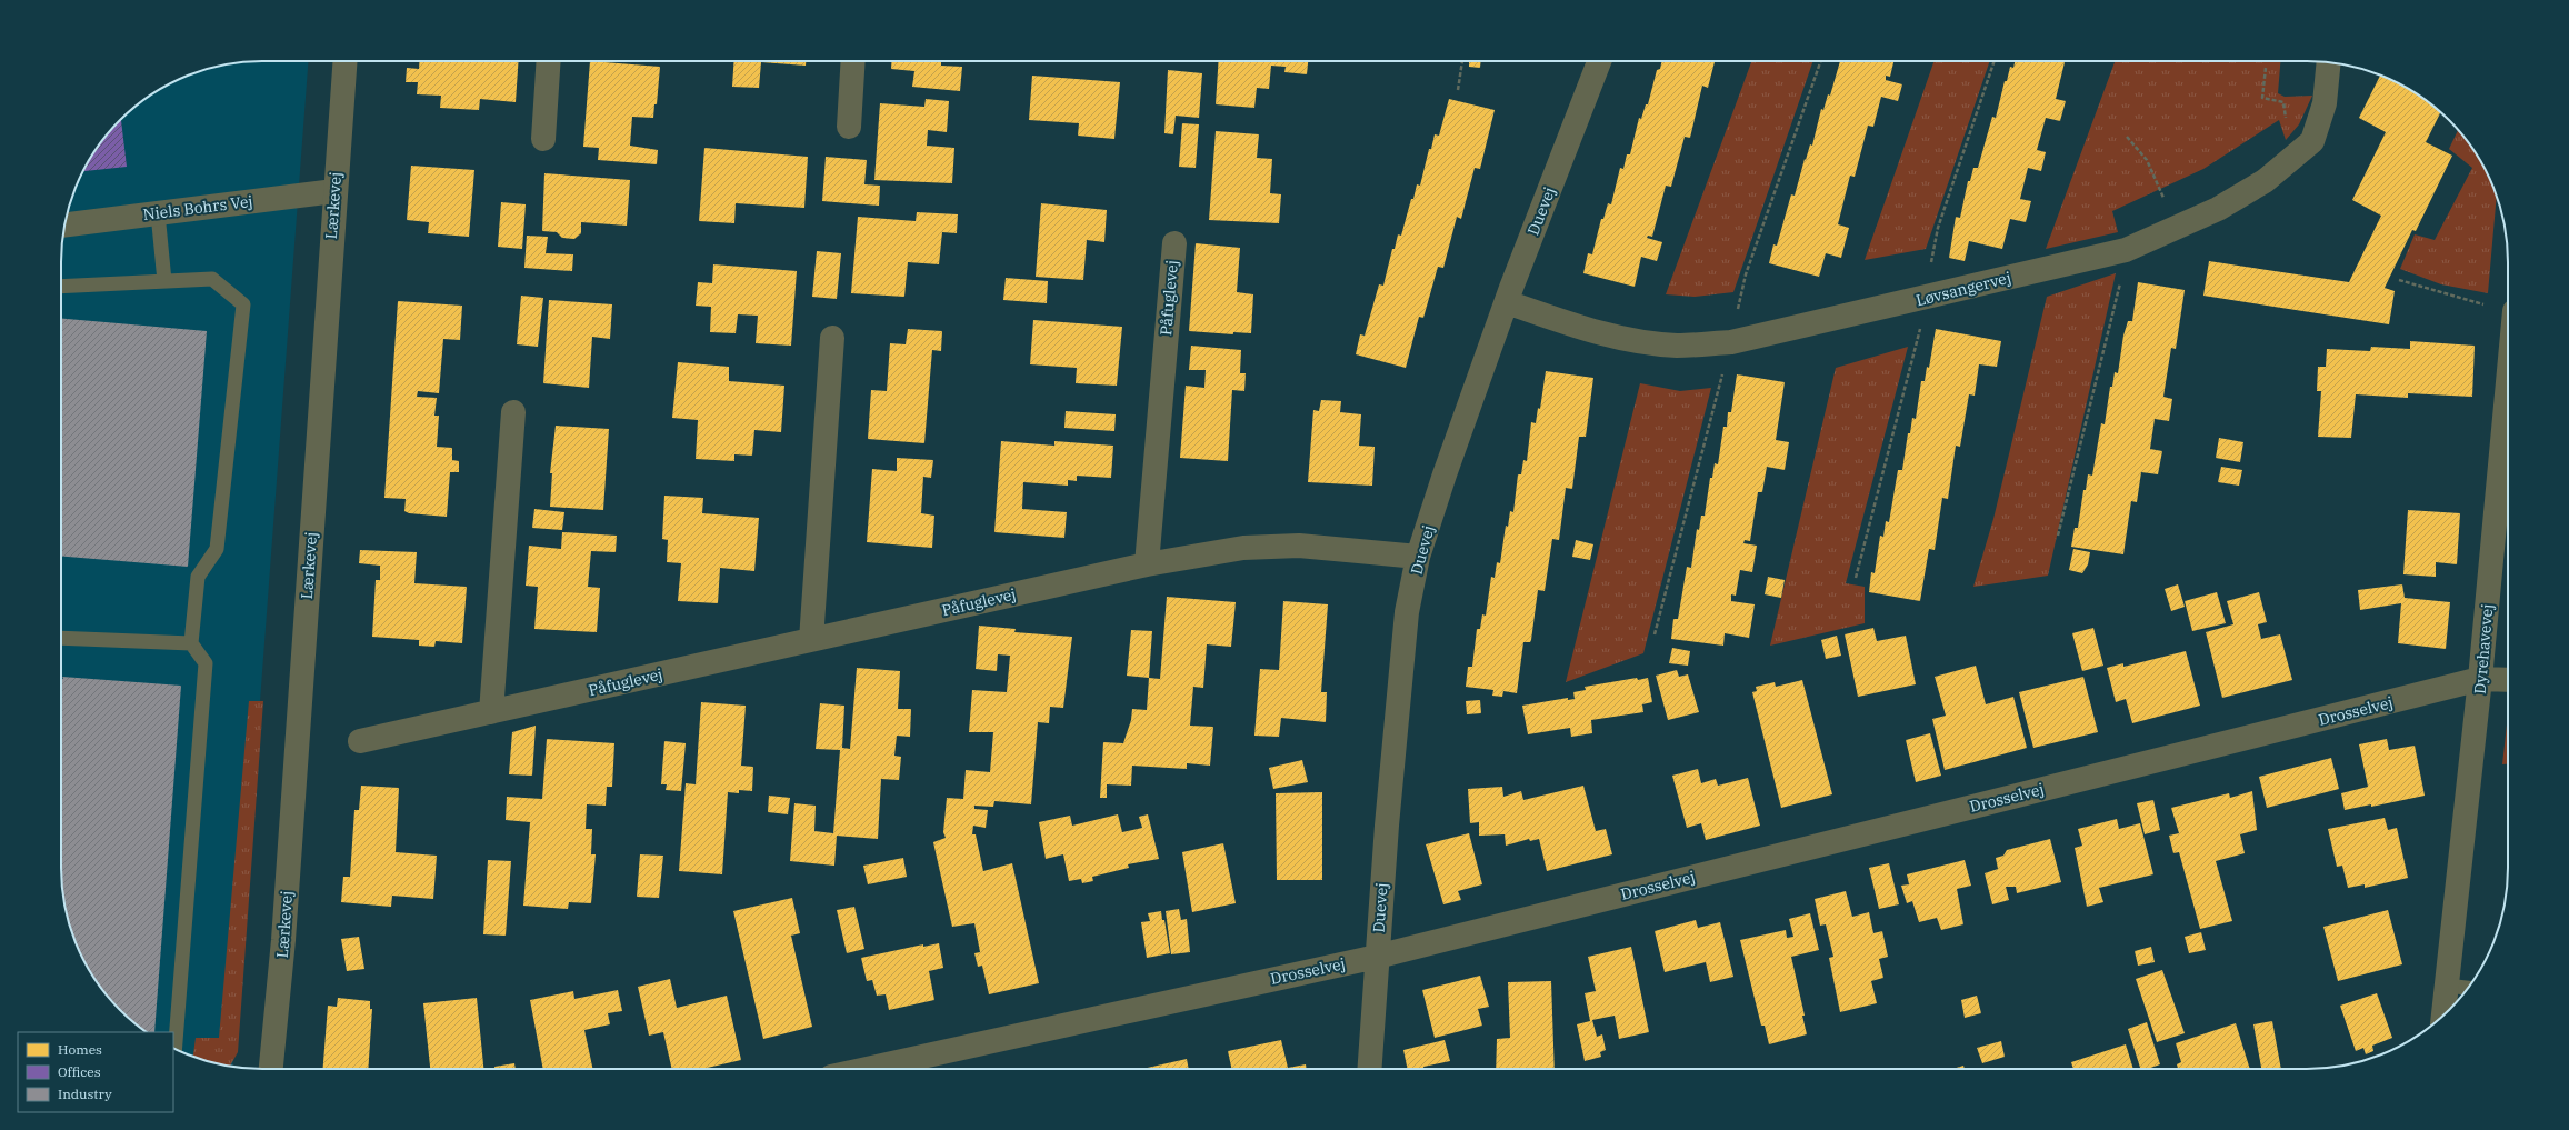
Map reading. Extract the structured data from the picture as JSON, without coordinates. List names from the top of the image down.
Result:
{
  "streets": {
    "street": [
      "Lærkevej",
      "Niels Bohrs Vej",
      "Duevej",
      "Løvsangervej",
      "Påfuglevej",
      "Dyrehavevej",
      "Drosselvej"
    ]
  },
  "crossings": [
    ["Lærkevej", "Niels Bohrs Vej"],
    ["Duevej", "Løvsangervej"],
    ["Duevej", "Påfuglevej"],
    ["Duevej", "Drosselvej"],
    ["Dyrehavevej", "Drosselvej"]
  ],
  "legend": ["Homes", "Offices", "Industry"]
}
